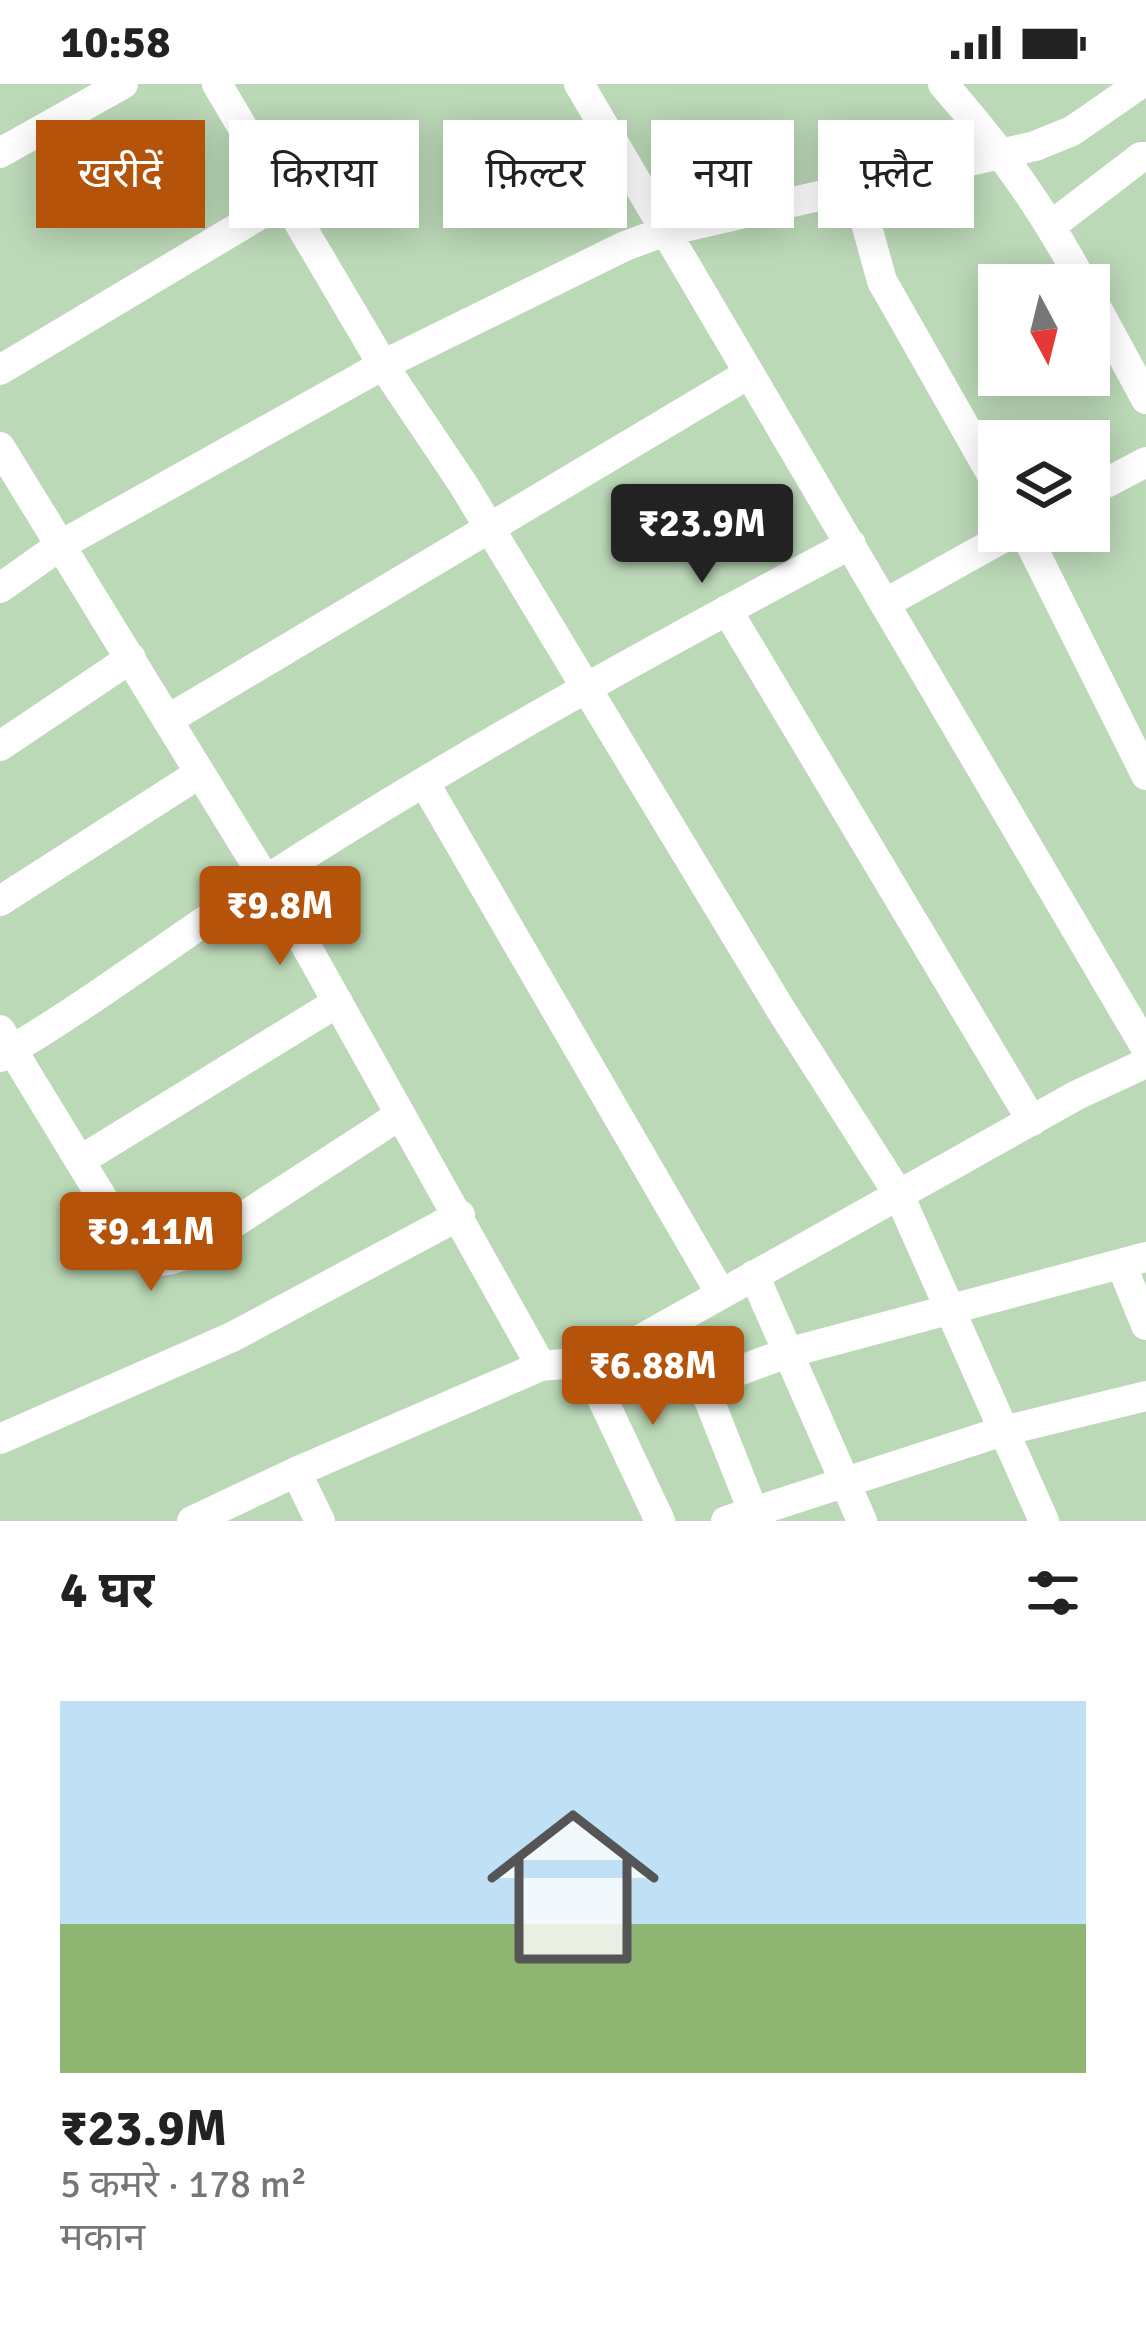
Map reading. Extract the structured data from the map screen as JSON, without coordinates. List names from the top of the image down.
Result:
{
  "north": "bottom",
  "page": {
    "status": "10:58",
    "chip": [
      "खरीदें",
      "किराया",
      "फ़िल्टर",
      "नया",
      "फ़्लैट"
    ],
    "price": [
      "₹23.9M",
      "₹9.8M",
      "₹9.11M",
      "₹6.88M"
    ],
    "heading": "4 घर",
    "list": [
      {
        "name": "₹23.9M",
        "note": "5 कमरे · 178 m² · मकान"
      }
    ]
  }
}
